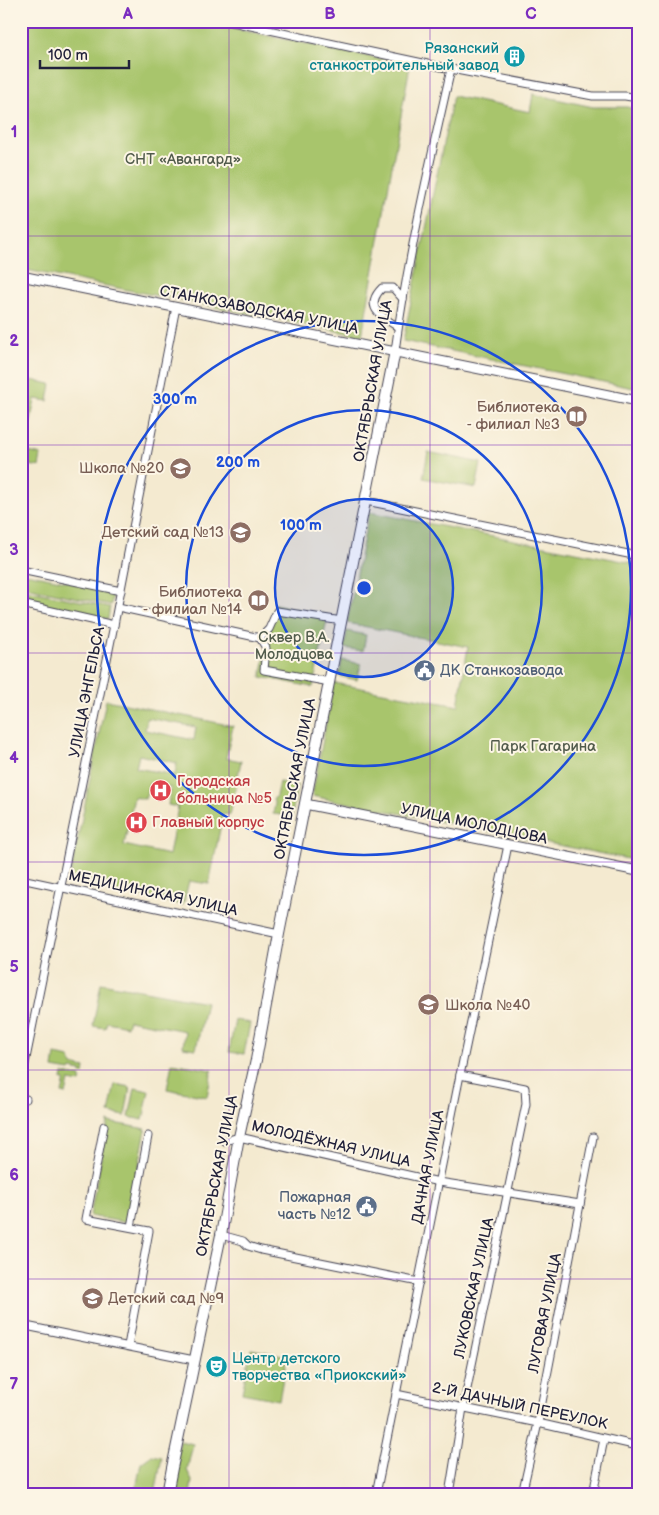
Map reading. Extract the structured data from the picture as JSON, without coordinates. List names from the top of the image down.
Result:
{
  "streets": {
    "main road": ["ОКТЯБРЬСКАЯ УЛИЦА"],
    "street": [
      "СТАНКОЗАВОДСКАЯ УЛИЦА",
      "УЛИЦА ЭНГЕЛЬСА",
      "УЛИЦА МОЛОДЦОВА",
      "МЕДИЦИНСКАЯ УЛИЦА",
      "МОЛОДЁЖНАЯ УЛИЦА",
      "ДАЧНАЯ УЛИЦА",
      "ЛУКОВСКАЯ УЛИЦА",
      "ЛУГОВАЯ УЛИЦА",
      "2-Й ДАЧНЫЙ ПЕРЕУЛОК"
    ]
  },
  "crossings": [
    ["СТАНКОЗАВОДСКАЯ УЛИЦА", "ОКТЯБРЬСКАЯ УЛИЦА"],
    ["СТАНКОЗАВОДСКАЯ УЛИЦА", "УЛИЦА ЭНГЕЛЬСА"],
    ["ОКТЯБРЬСКАЯ УЛИЦА", "УЛИЦА МОЛОДЦОВА"],
    ["ОКТЯБРЬСКАЯ УЛИЦА", "МЕДИЦИНСКАЯ УЛИЦА"],
    ["ОКТЯБРЬСКАЯ УЛИЦА", "МОЛОДЁЖНАЯ УЛИЦА"],
    ["УЛИЦА ЭНГЕЛЬСА", "МЕДИЦИНСКАЯ УЛИЦА"],
    ["УЛИЦА МОЛОДЦОВА", "ДАЧНАЯ УЛИЦА"],
    ["МОЛОДЁЖНАЯ УЛИЦА", "ДАЧНАЯ УЛИЦА"],
    ["МОЛОДЁЖНАЯ УЛИЦА", "ЛУКОВСКАЯ УЛИЦА"],
    ["МОЛОДЁЖНАЯ УЛИЦА", "ЛУГОВАЯ УЛИЦА"],
    ["ДАЧНАЯ УЛИЦА", "ЛУКОВСКАЯ УЛИЦА"],
    ["ДАЧНАЯ УЛИЦА", "2-Й ДАЧНЫЙ ПЕРЕУЛОК"],
    ["ЛУКОВСКАЯ УЛИЦА", "2-Й ДАЧНЫЙ ПЕРЕУЛОК"],
    ["ЛУГОВАЯ УЛИЦА", "2-Й ДАЧНЫЙ ПЕРЕУЛОК"]
  ],
  "parks": ["СНТ «Авангард»", "Сквер В.А. Молодцова", "Парк Гагарина"],
  "places": {
    "building": ["Рязанский станкостроительный завод"],
    "library": ["Библиотека - филиал №3", "Библиотека - филиал №14"],
    "school or university": [
      "Школа №20",
      "Детский сад №13",
      "Школа №40",
      "Детский сад №9"
    ],
    "public building": ["ДК Станкозавода", "Пожарная часть №12"],
    "hospital": ["Городская больница №5", "Главный корпус"],
    "theatre": ["Центр детского творчества «Приокский»"]
  },
  "scale_bar": "100 m",
  "grid": {
    "columns": ["A", "B", "C"],
    "rows": [
      "1",
      "2",
      "3",
      "4",
      "5",
      "6",
      "7"
    ]
  },
  "rings": ["300 m", "200 m", "100 m"]
}
